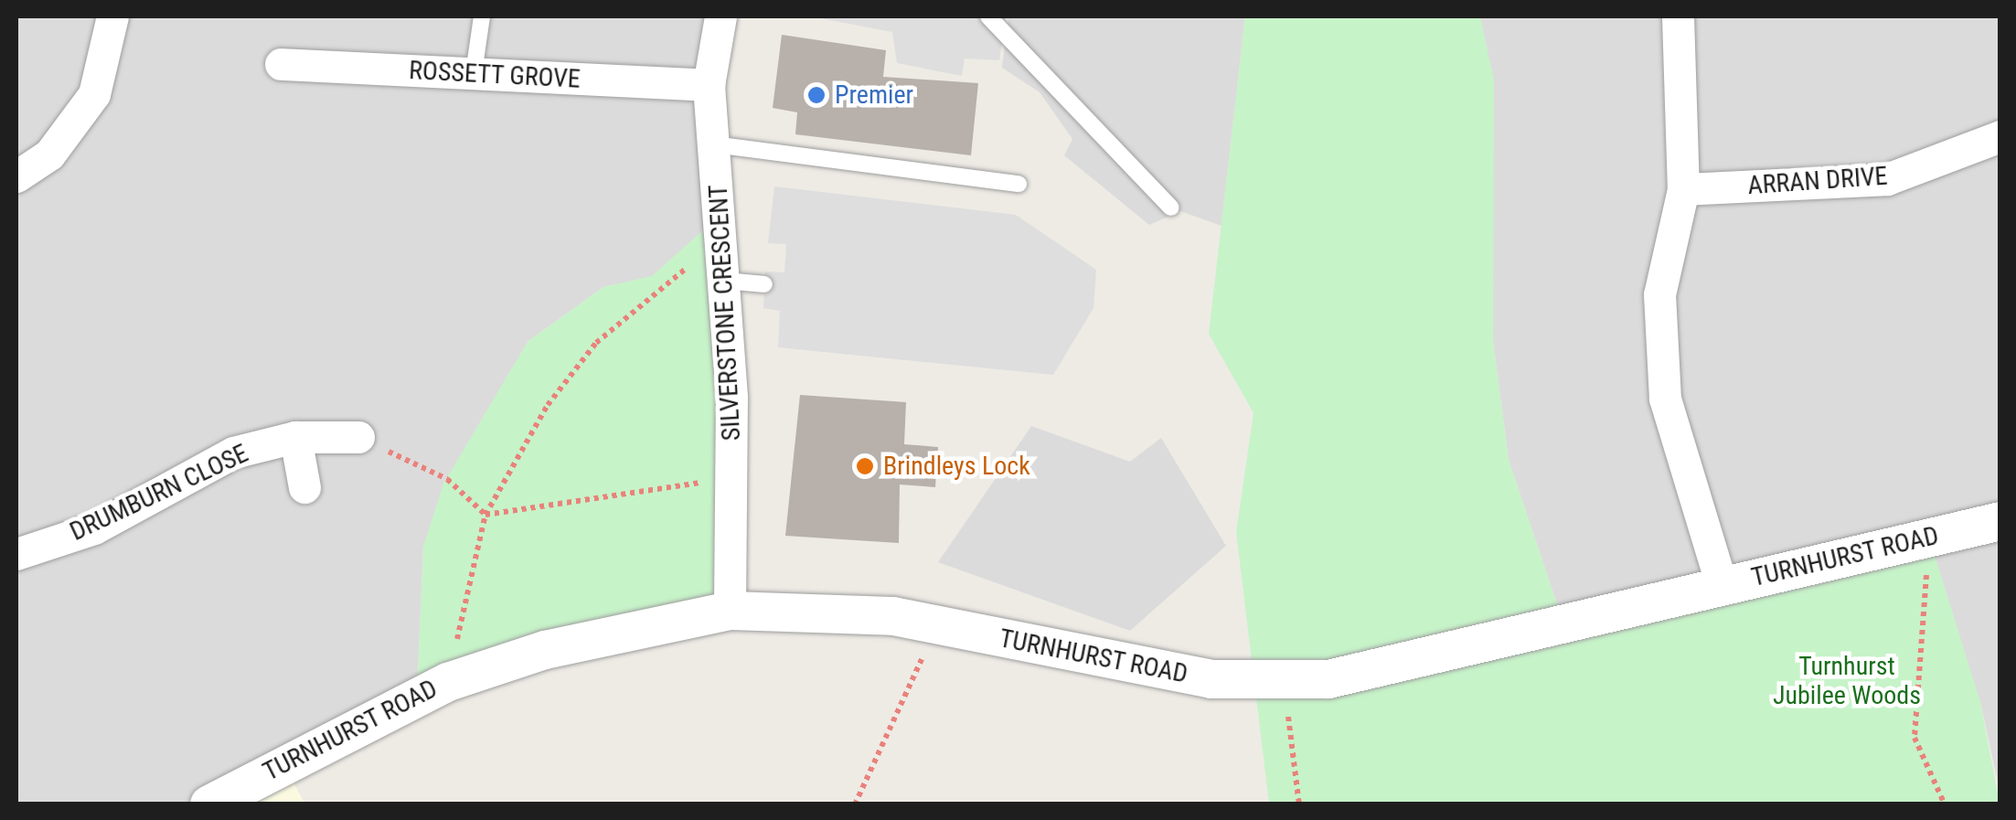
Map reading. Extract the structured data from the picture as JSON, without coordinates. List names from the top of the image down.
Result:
{
  "streets": {
    "street": [
      "ROSSETT GROVE",
      "ARRAN DRIVE",
      "SILVERSTONE CRESCENT",
      "DRUMBURN CLOSE",
      "TURNHURST ROAD"
    ]
  },
  "crossings": [
    ["ROSSETT GROVE", "SILVERSTONE CRESCENT"],
    ["SILVERSTONE CRESCENT", "TURNHURST ROAD"]
  ],
  "parks": ["Turnhurst Jubilee Woods"],
  "places": ["Premier", "Brindleys Lock"]
}
